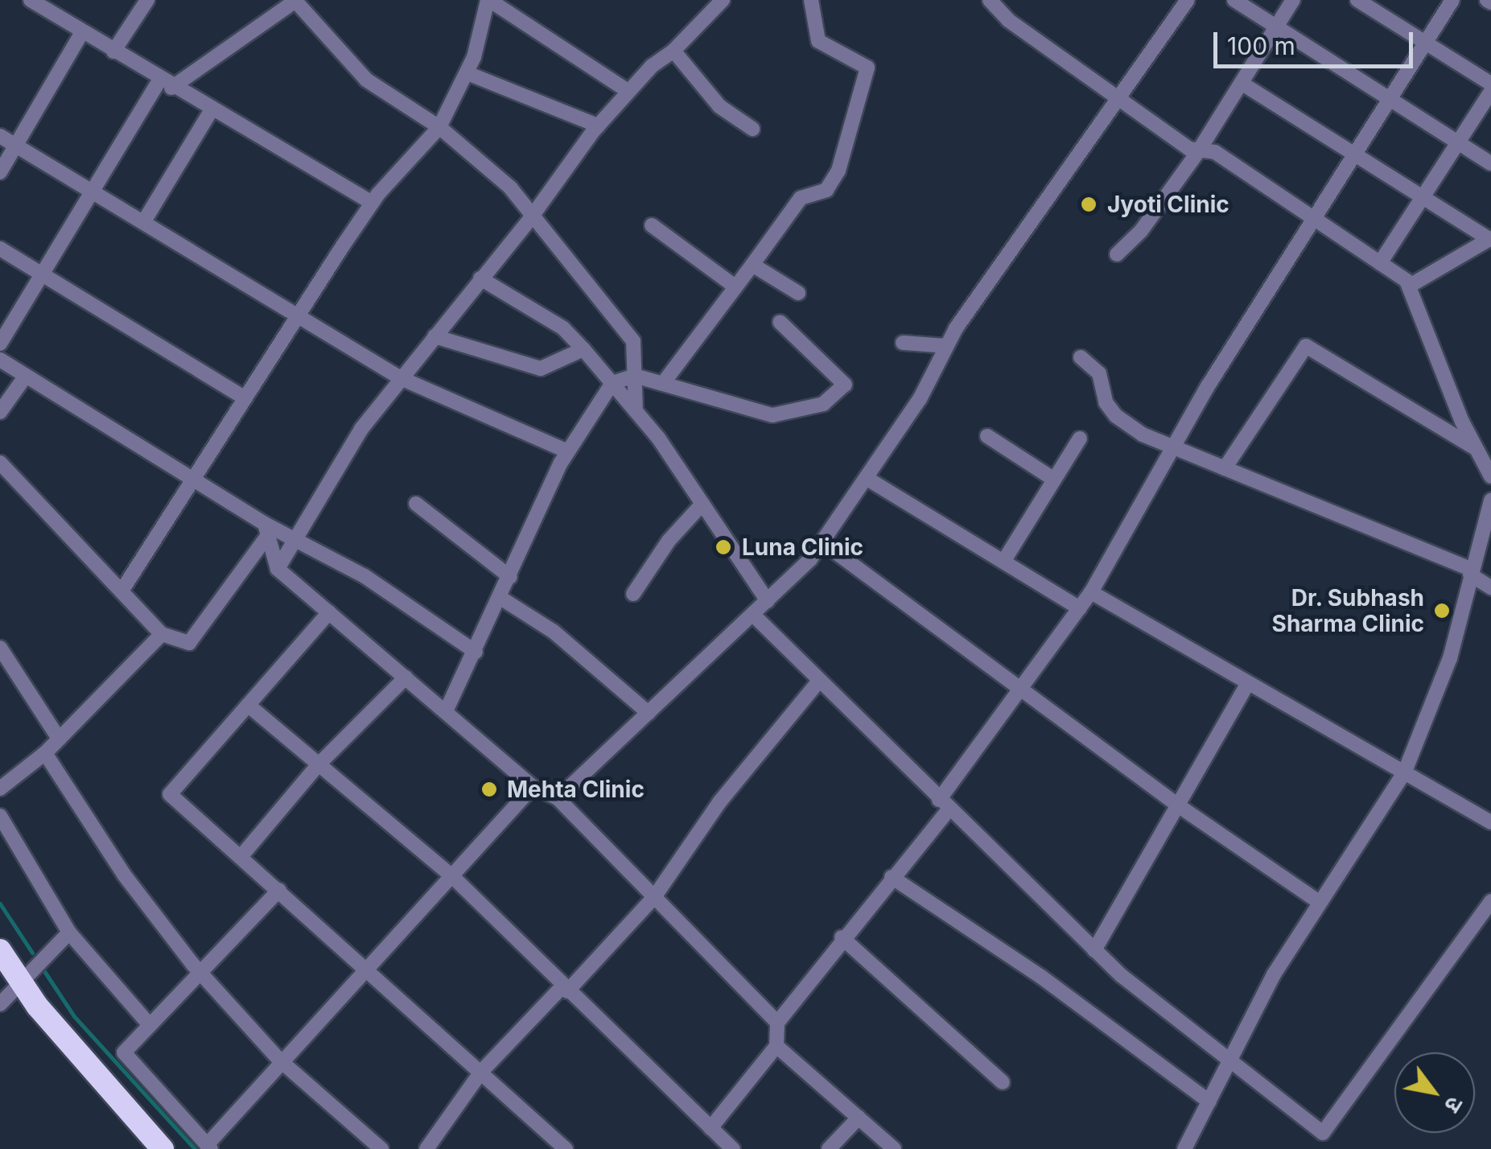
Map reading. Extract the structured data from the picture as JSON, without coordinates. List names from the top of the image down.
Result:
{
  "places": [
    "Jyoti Clinic",
    "Luna Clinic",
    "Dr. Subhash Sharma Clinic",
    "Mehta Clinic"
  ],
  "scale_bar": "100 m",
  "north": "bottom right"
}
